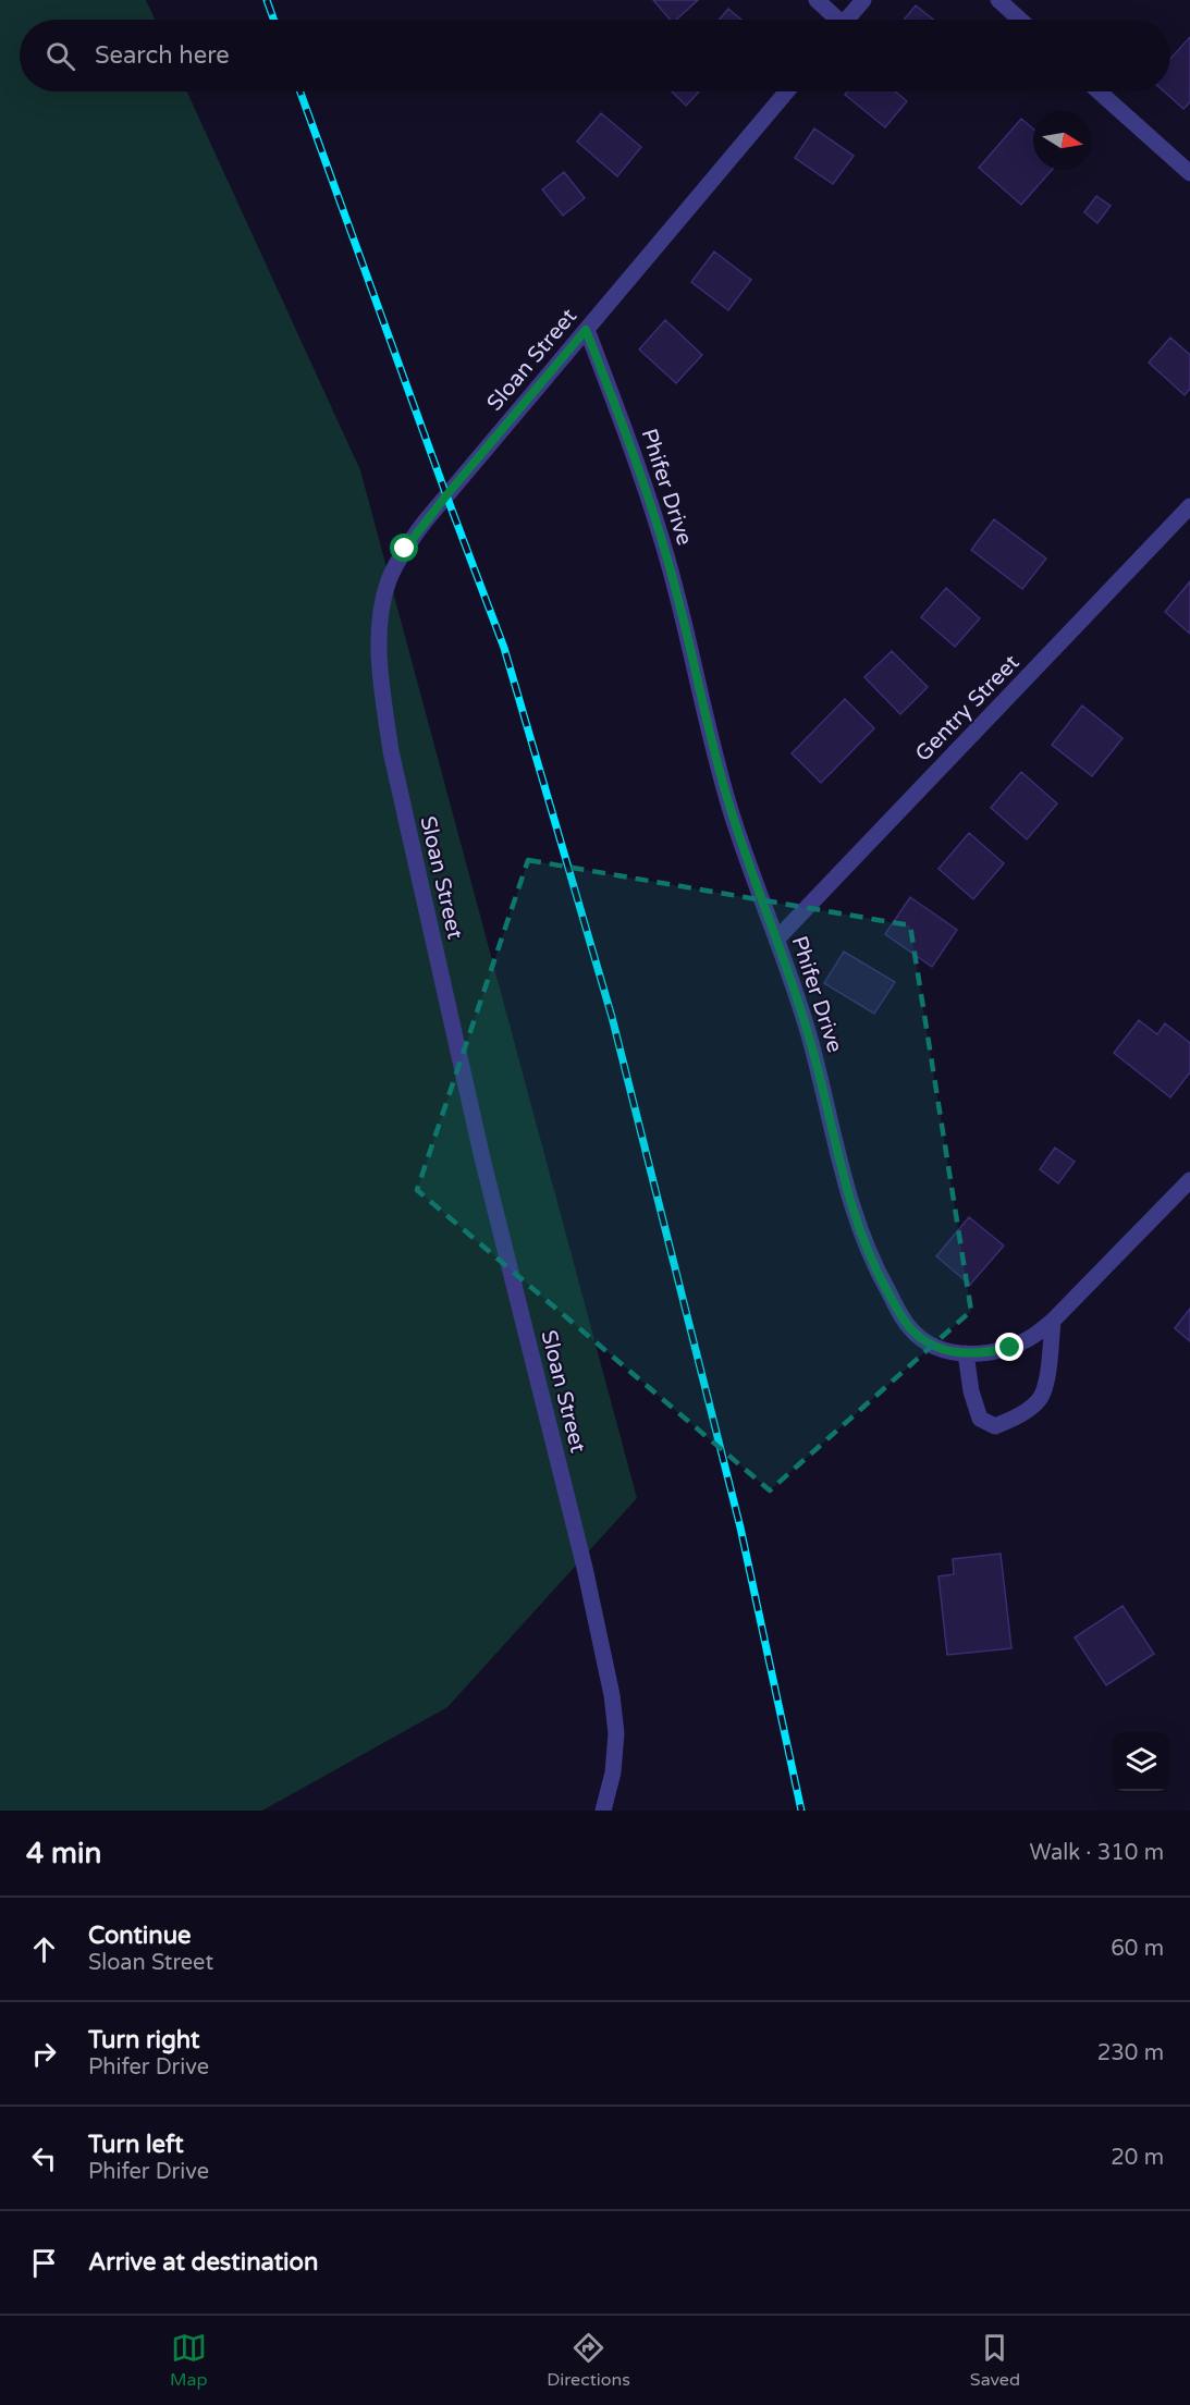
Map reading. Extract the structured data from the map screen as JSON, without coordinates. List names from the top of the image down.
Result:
{
  "streets": {
    "street": ["Sloan Street", "Phifer Drive", "Gentry Street"]
  },
  "crossings": [
    ["Sloan Street", "Phifer Drive"],
    ["Phifer Drive", "Gentry Street"]
  ],
  "north": "right",
  "page": {
    "search": "Search here",
    "heading": ["4 min", "Walk · 310 m"],
    "list": [
      ["Continue", "Sloan Street", "60 m"],
      ["Turn right", "Phifer Drive", "230 m"],
      ["Turn left", "Phifer Drive", "20 m"],
      "Arrive at destination"
    ],
    "nav": ["Map", "Directions", "Saved"]
  }
}
